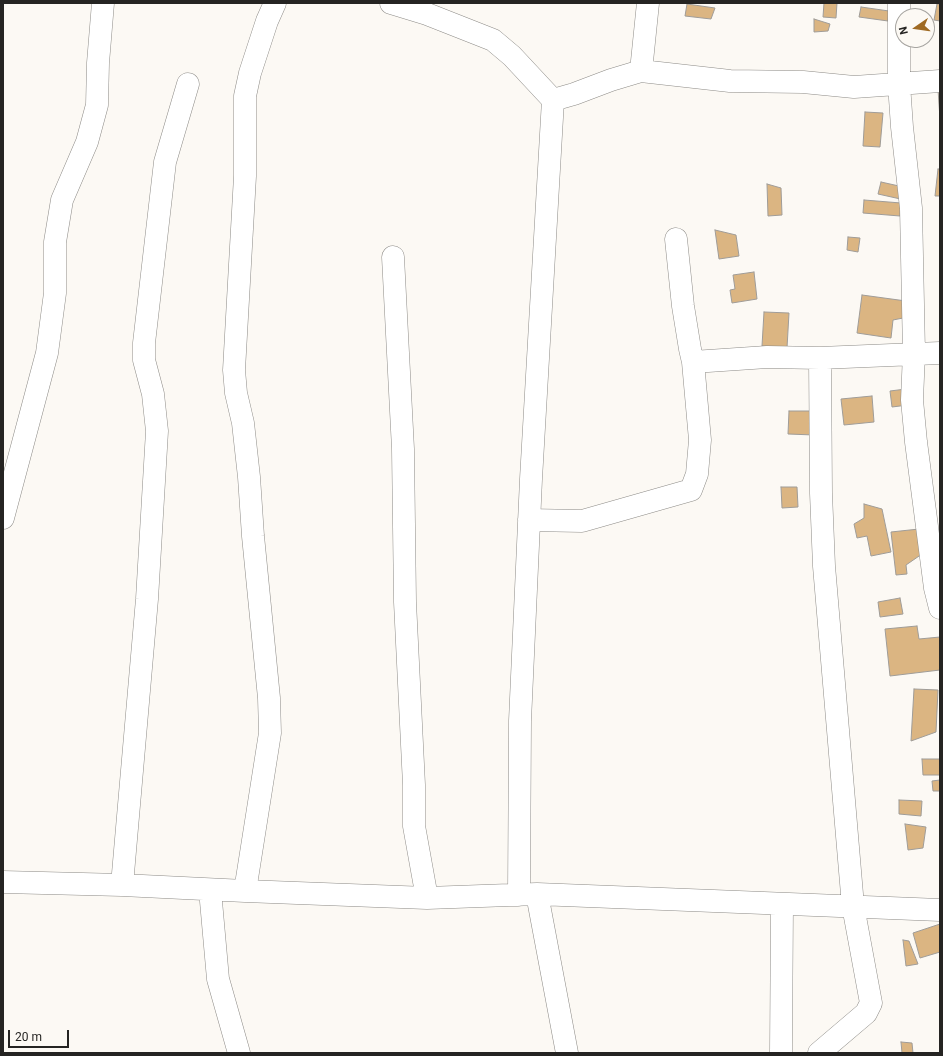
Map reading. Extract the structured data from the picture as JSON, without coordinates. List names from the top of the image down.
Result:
{
  "scale_bar": "20 m",
  "north": "left"
}
